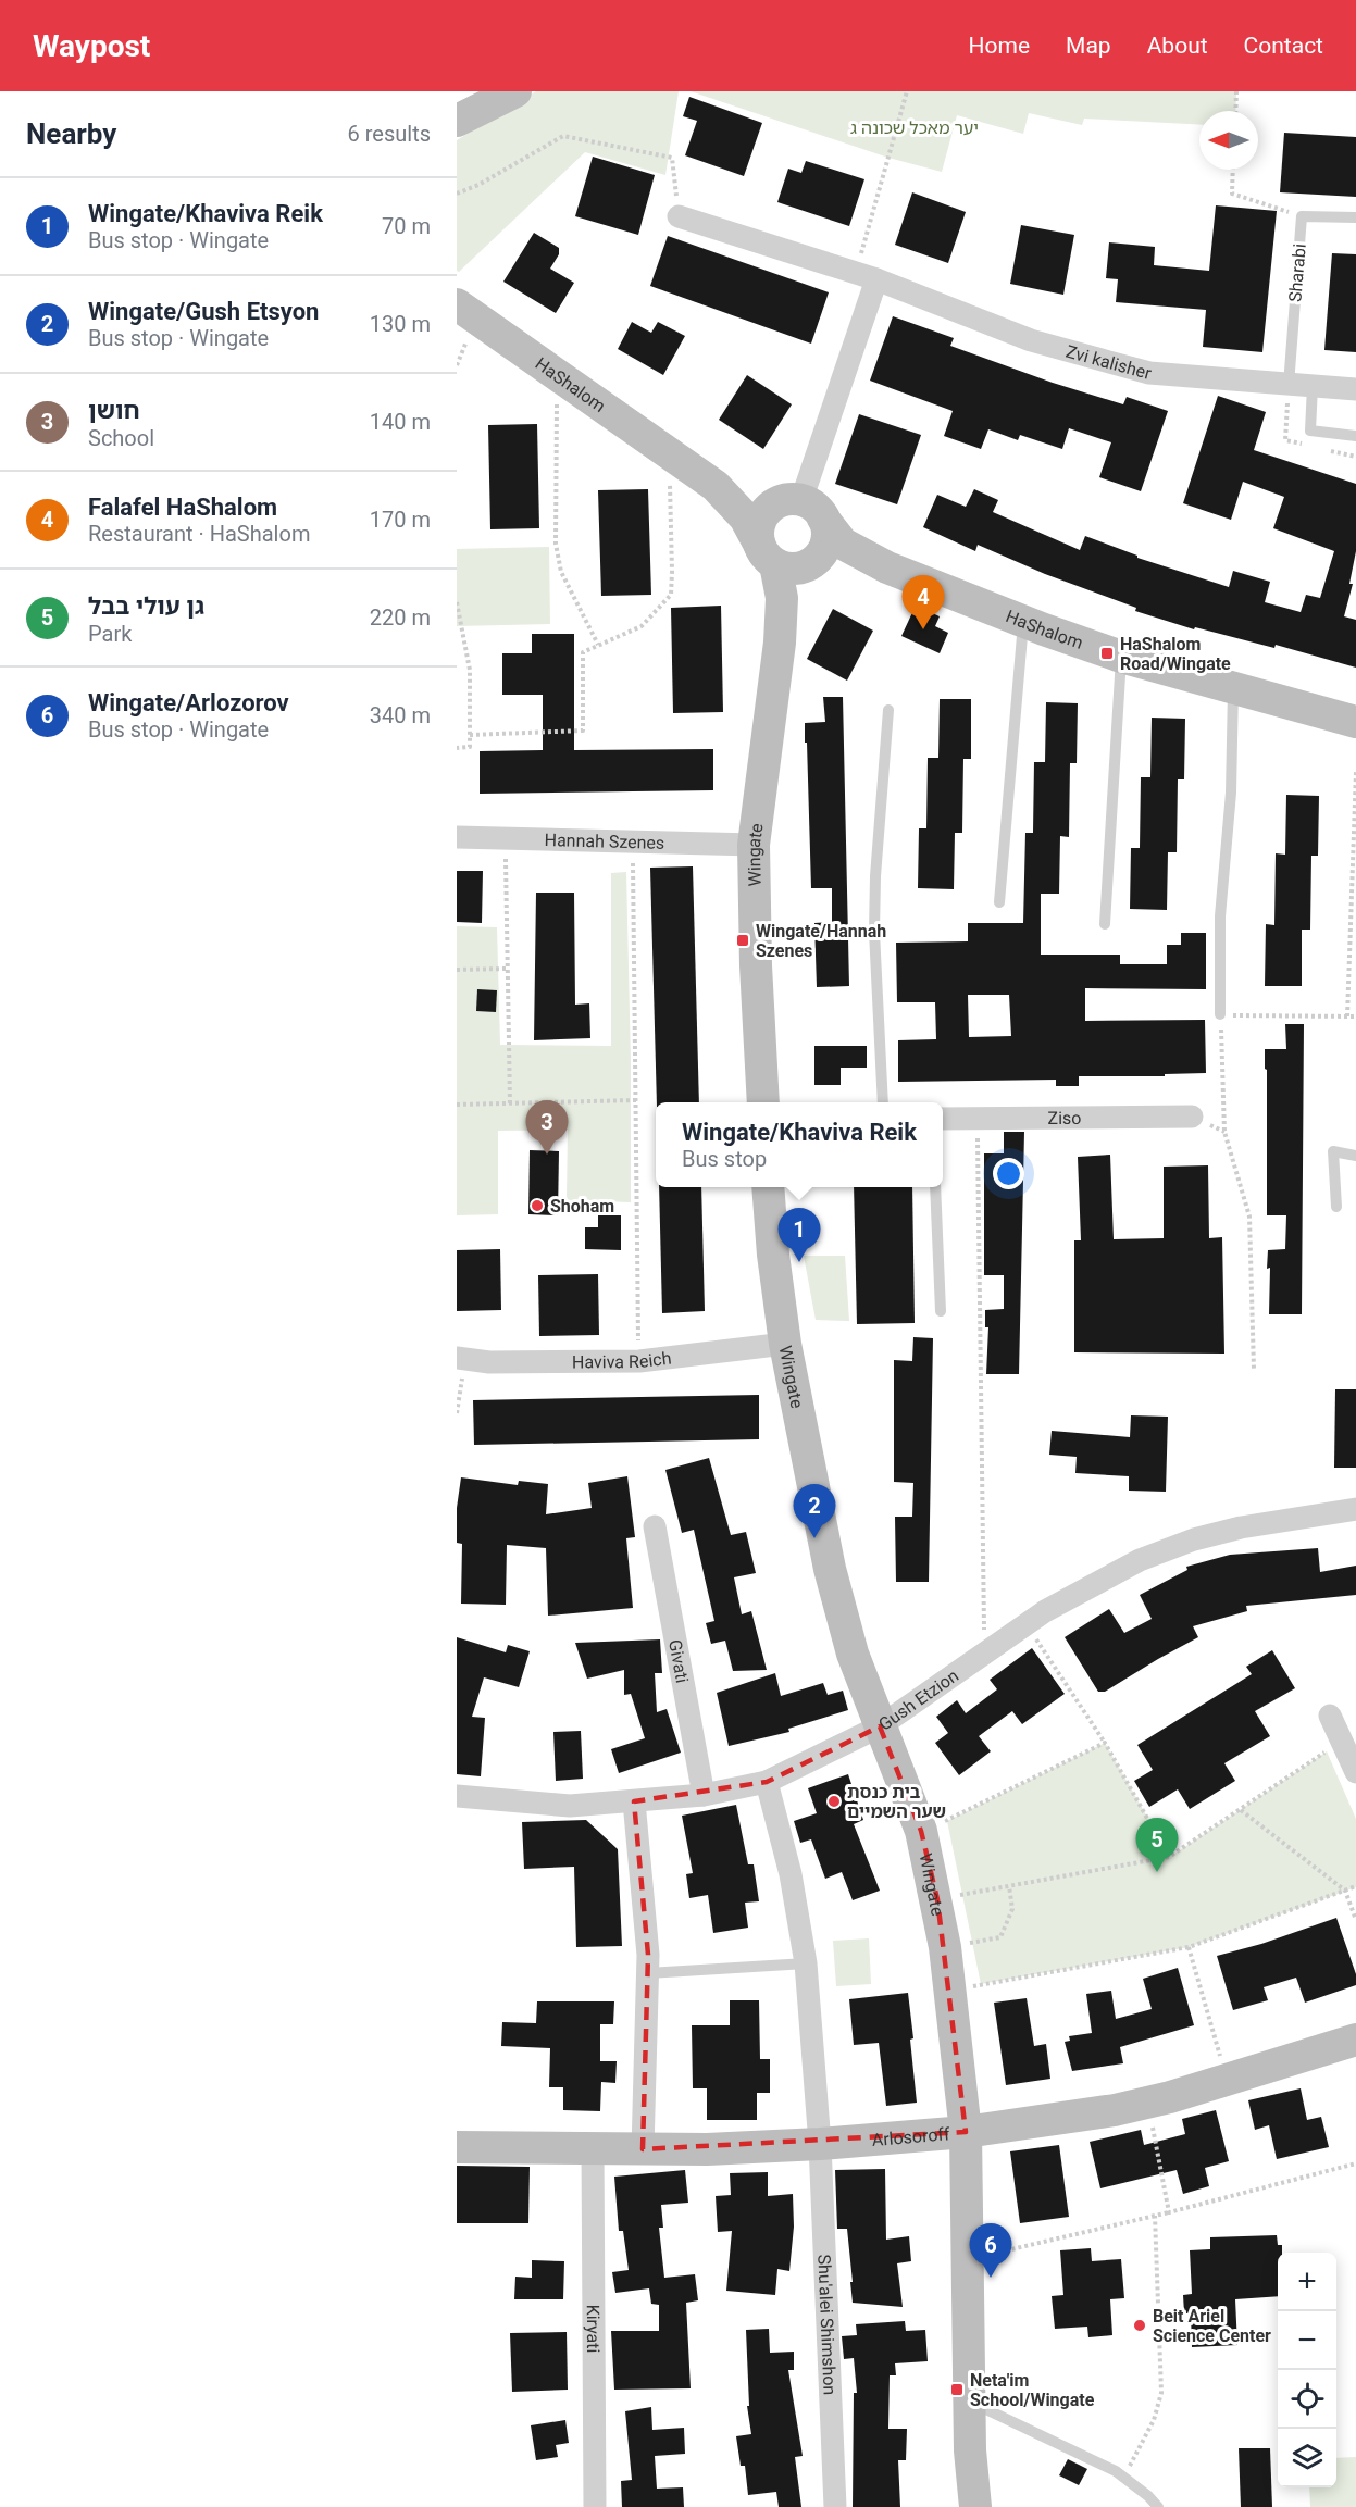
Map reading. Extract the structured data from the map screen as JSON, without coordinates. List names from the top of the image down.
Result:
{
  "streets": {
    "street": [
      "Zvi kalisher",
      "HaShalom",
      "Hannah Szenes",
      "Wingate",
      "Ziso",
      "Haviva Reich",
      "Givati",
      "Gush Etzion",
      "Arlosoroff",
      "Shu'alei Shimshon",
      "Kiryati"
    ],
    "lane": ["Sharabi"]
  },
  "crossings": [
    ["Sharabi", "Zvi kalisher"],
    ["HaShalom", "Wingate"],
    ["Hannah Szenes", "Wingate"],
    ["Wingate", "Haviva Reich"],
    ["Wingate", "Gush Etzion"],
    ["Wingate", "Arlosoroff"],
    ["Givati", "Gush Etzion"],
    ["Gush Etzion", "Shu'alei Shimshon"],
    ["Arlosoroff", "Shu'alei Shimshon"],
    ["Arlosoroff", "Kiryati"]
  ],
  "parks": ["יער מאכל שכונה ג"],
  "places": {
    "transit": ["HaShalom Road/Wingate", "Wingate/Hannah Szenes", "Neta'im School/Wingate"],
    "other": ["Shoham", "בית כנסת שער השמיים", "Beit Ariel Science Center"]
  },
  "north": "left",
  "page": {
    "header": "Waypost",
    "nav": [
      "Home",
      "Map",
      "About",
      "Contact"
    ],
    "heading": ["Nearby", "6 results"],
    "list": [
      {
        "mark": "1",
        "name": "Wingate/Khaviva Reik",
        "note": "Bus stop · Wingate",
        "value": "70 m"
      },
      {
        "mark": "2",
        "name": "Wingate/Gush Etsyon",
        "note": "Bus stop · Wingate",
        "value": "130 m"
      },
      {
        "mark": "3",
        "name": "חושן",
        "note": "School",
        "value": "140 m"
      },
      {
        "mark": "4",
        "name": "Falafel HaShalom",
        "note": "Restaurant · HaShalom",
        "value": "170 m"
      },
      {
        "mark": "5",
        "name": "גן עולי בבל",
        "note": "Park",
        "value": "220 m"
      },
      {
        "mark": "6",
        "name": "Wingate/Arlozorov",
        "note": "Bus stop · Wingate",
        "value": "340 m"
      }
    ],
    "pins": [
      "4",
      "3",
      "1",
      "2",
      "5",
      "6"
    ],
    "popup": ["Wingate/Khaviva Reik", "Bus stop"],
    "map_buttons": ["+", "−"]
  }
}
